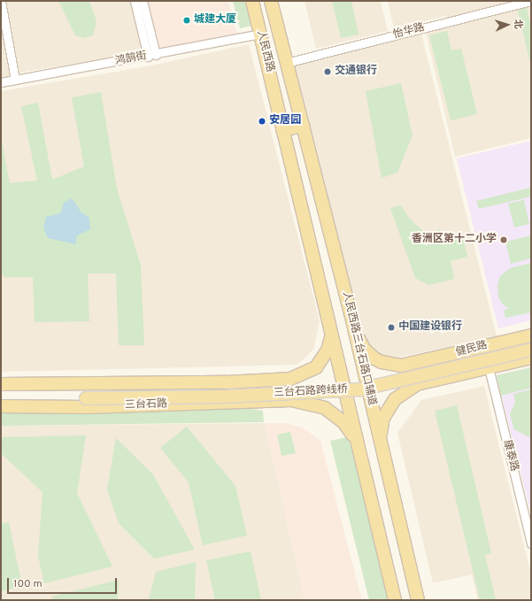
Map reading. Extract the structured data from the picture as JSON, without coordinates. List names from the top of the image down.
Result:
{
  "streets": {
    "main road": [
      "人民西路",
      "人民西路三台石路口辅道",
      "健民路",
      "三台石路跨线桥",
      "三台石路"
    ],
    "street": ["怡华路", "鸿鹄街", "康泰路"]
  },
  "crossings": [
    ["怡华路", "人民西路"],
    ["人民西路", "鸿鹄街"],
    ["人民西路", "人民西路三台石路口辅道"],
    ["人民西路三台石路口辅道", "健民路"],
    ["健民路", "康泰路"]
  ],
  "places": [
    "城建大厦",
    "交通银行",
    "安居园",
    "香洲区第十二小学",
    "中国建设银行"
  ],
  "scale_bar": "100 m",
  "north": "right"
}
